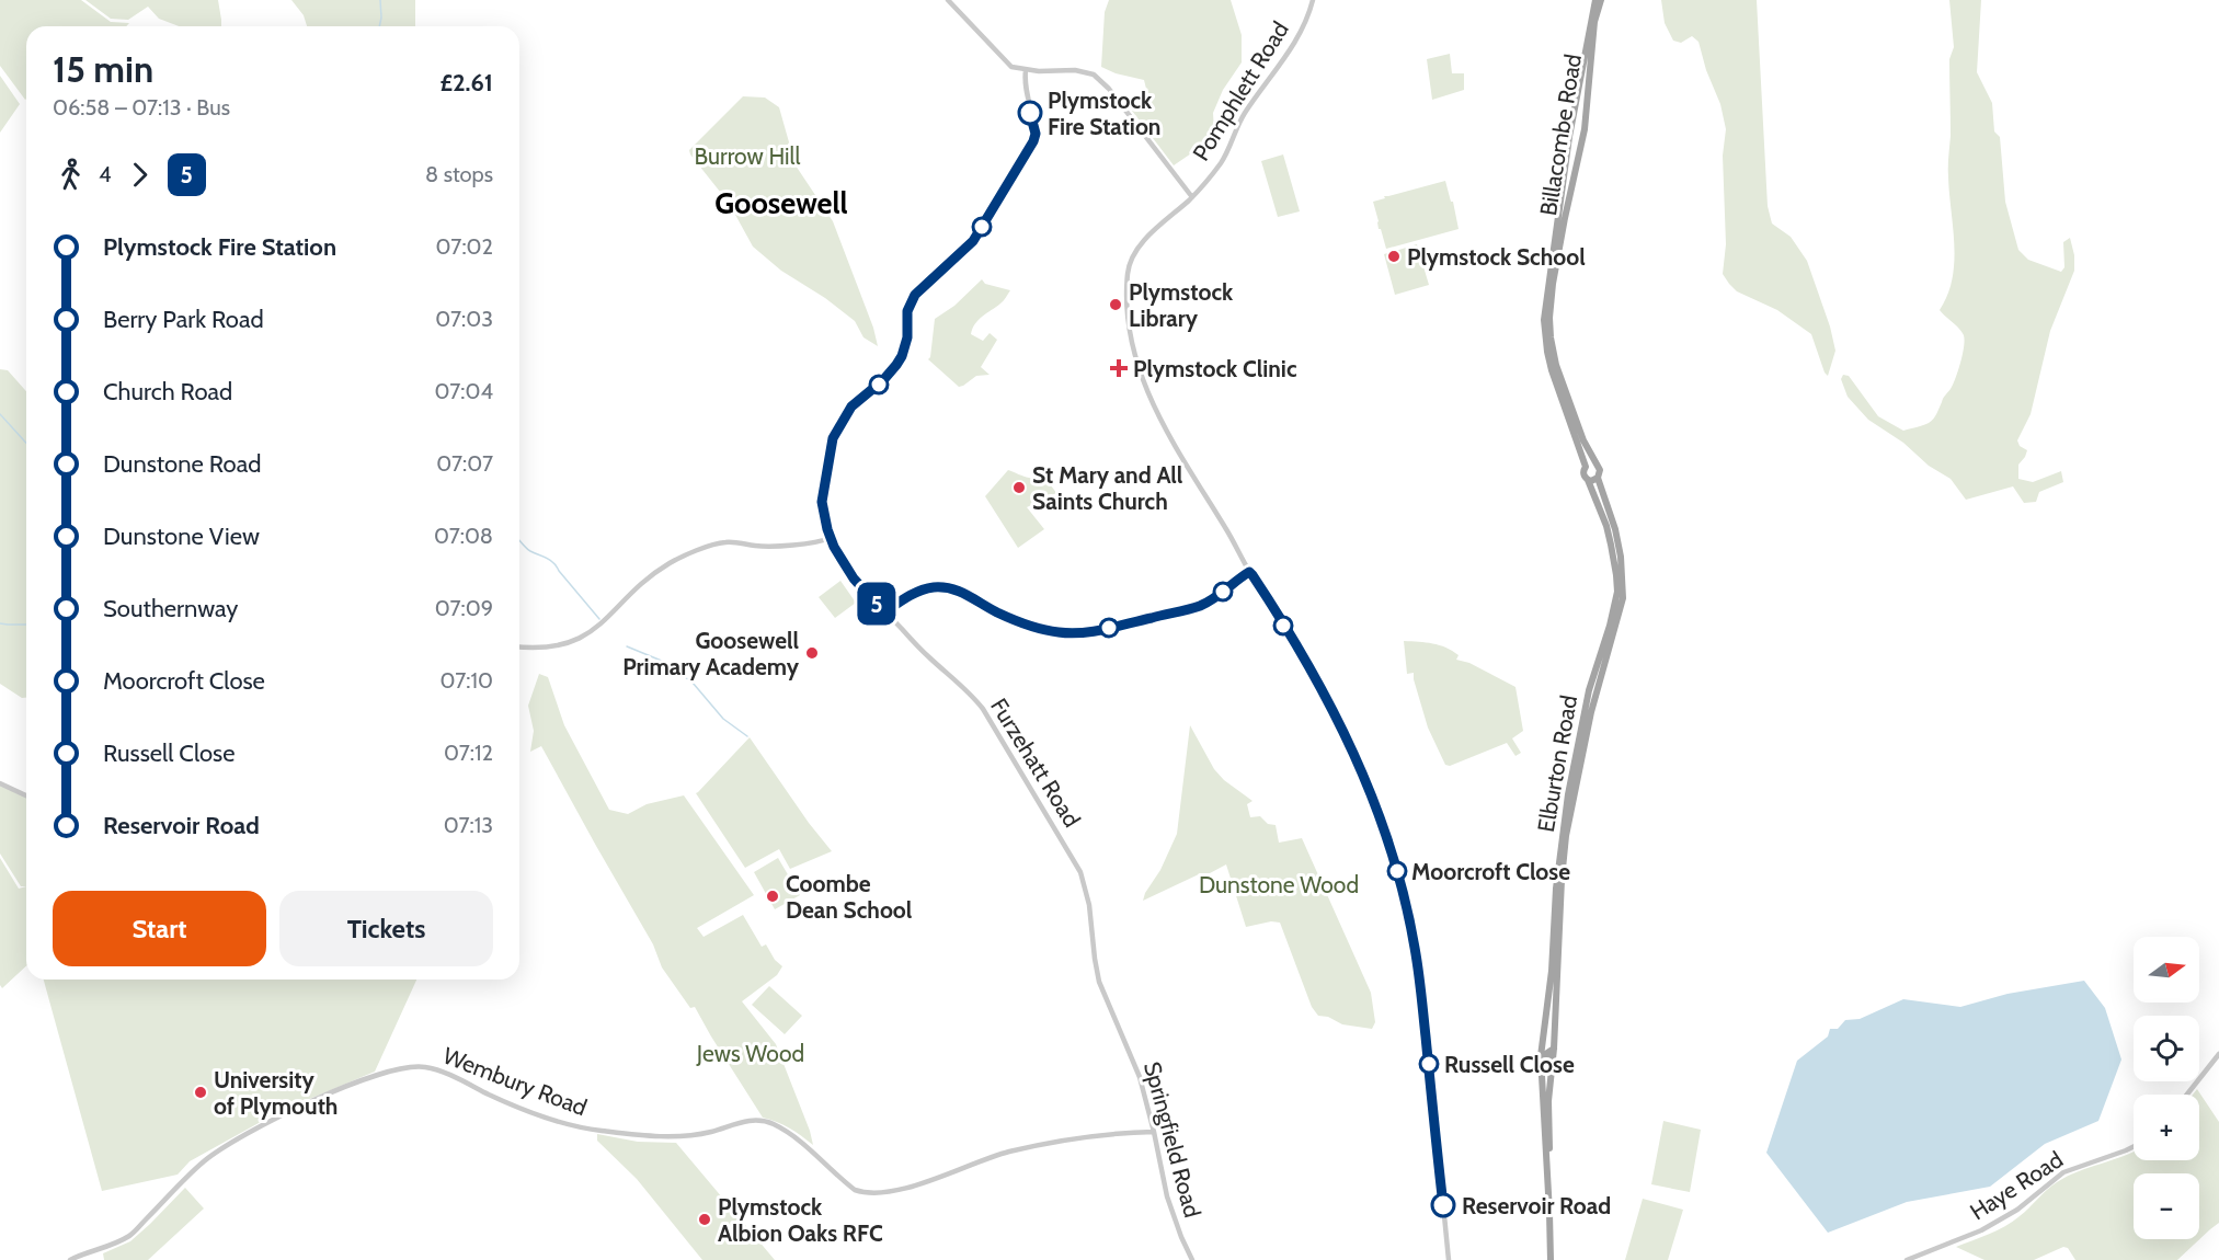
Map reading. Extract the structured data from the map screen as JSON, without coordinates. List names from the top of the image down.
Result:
{
  "streets": {
    "main road": ["Billacombe Road", "Elburton Road"],
    "street": [
      "Pomphlett Road",
      "Furzehatt Road",
      "Wembury Road",
      "Springfield Road",
      "Haye Road"
    ]
  },
  "crossings": [
    ["Billacombe Road", "Elburton Road"],
    ["Furzehatt Road", "Springfield Road"],
    ["Wembury Road", "Springfield Road"]
  ],
  "districts": ["Goosewell"],
  "parks": ["Burrow Hill", "Dunstone Wood", "Jews Wood"],
  "places": {
    "other": [
      "Plymstock Fire Station",
      "Plymstock School",
      "Plymstock Library",
      "St Mary and All Saints Church",
      "Goosewell Primary Academy",
      "Moorcroft Close",
      "Coombe Dean School",
      "Russell Close",
      "University of Plymouth",
      "Reservoir Road",
      "Plymstock Albion Oaks RFC"
    ],
    "health": ["Plymstock Clinic"]
  },
  "lines": ["bus line 5"],
  "north": "right",
  "page": {
    "on_map": "5",
    "heading": ["15 min", "06:58 – 07:13 · Bus", "£2.61"],
    "legs": ["4", "5", "8 stops"],
    "list": [
      {
        "name": "Plymstock Fire Station",
        "value": "07:02"
      },
      {
        "name": "Berry Park Road",
        "value": "07:03"
      },
      {
        "name": "Church Road",
        "value": "07:04"
      },
      {
        "name": "Dunstone Road",
        "value": "07:07"
      },
      {
        "name": "Dunstone View",
        "value": "07:08"
      },
      {
        "name": "Southernway",
        "value": "07:09"
      },
      {
        "name": "Moorcroft Close",
        "value": "07:10"
      },
      {
        "name": "Russell Close",
        "value": "07:12"
      },
      {
        "name": "Reservoir Road",
        "value": "07:13"
      }
    ],
    "buttons": ["Start", "Tickets"],
    "map_buttons": ["+", "−"]
  }
}
